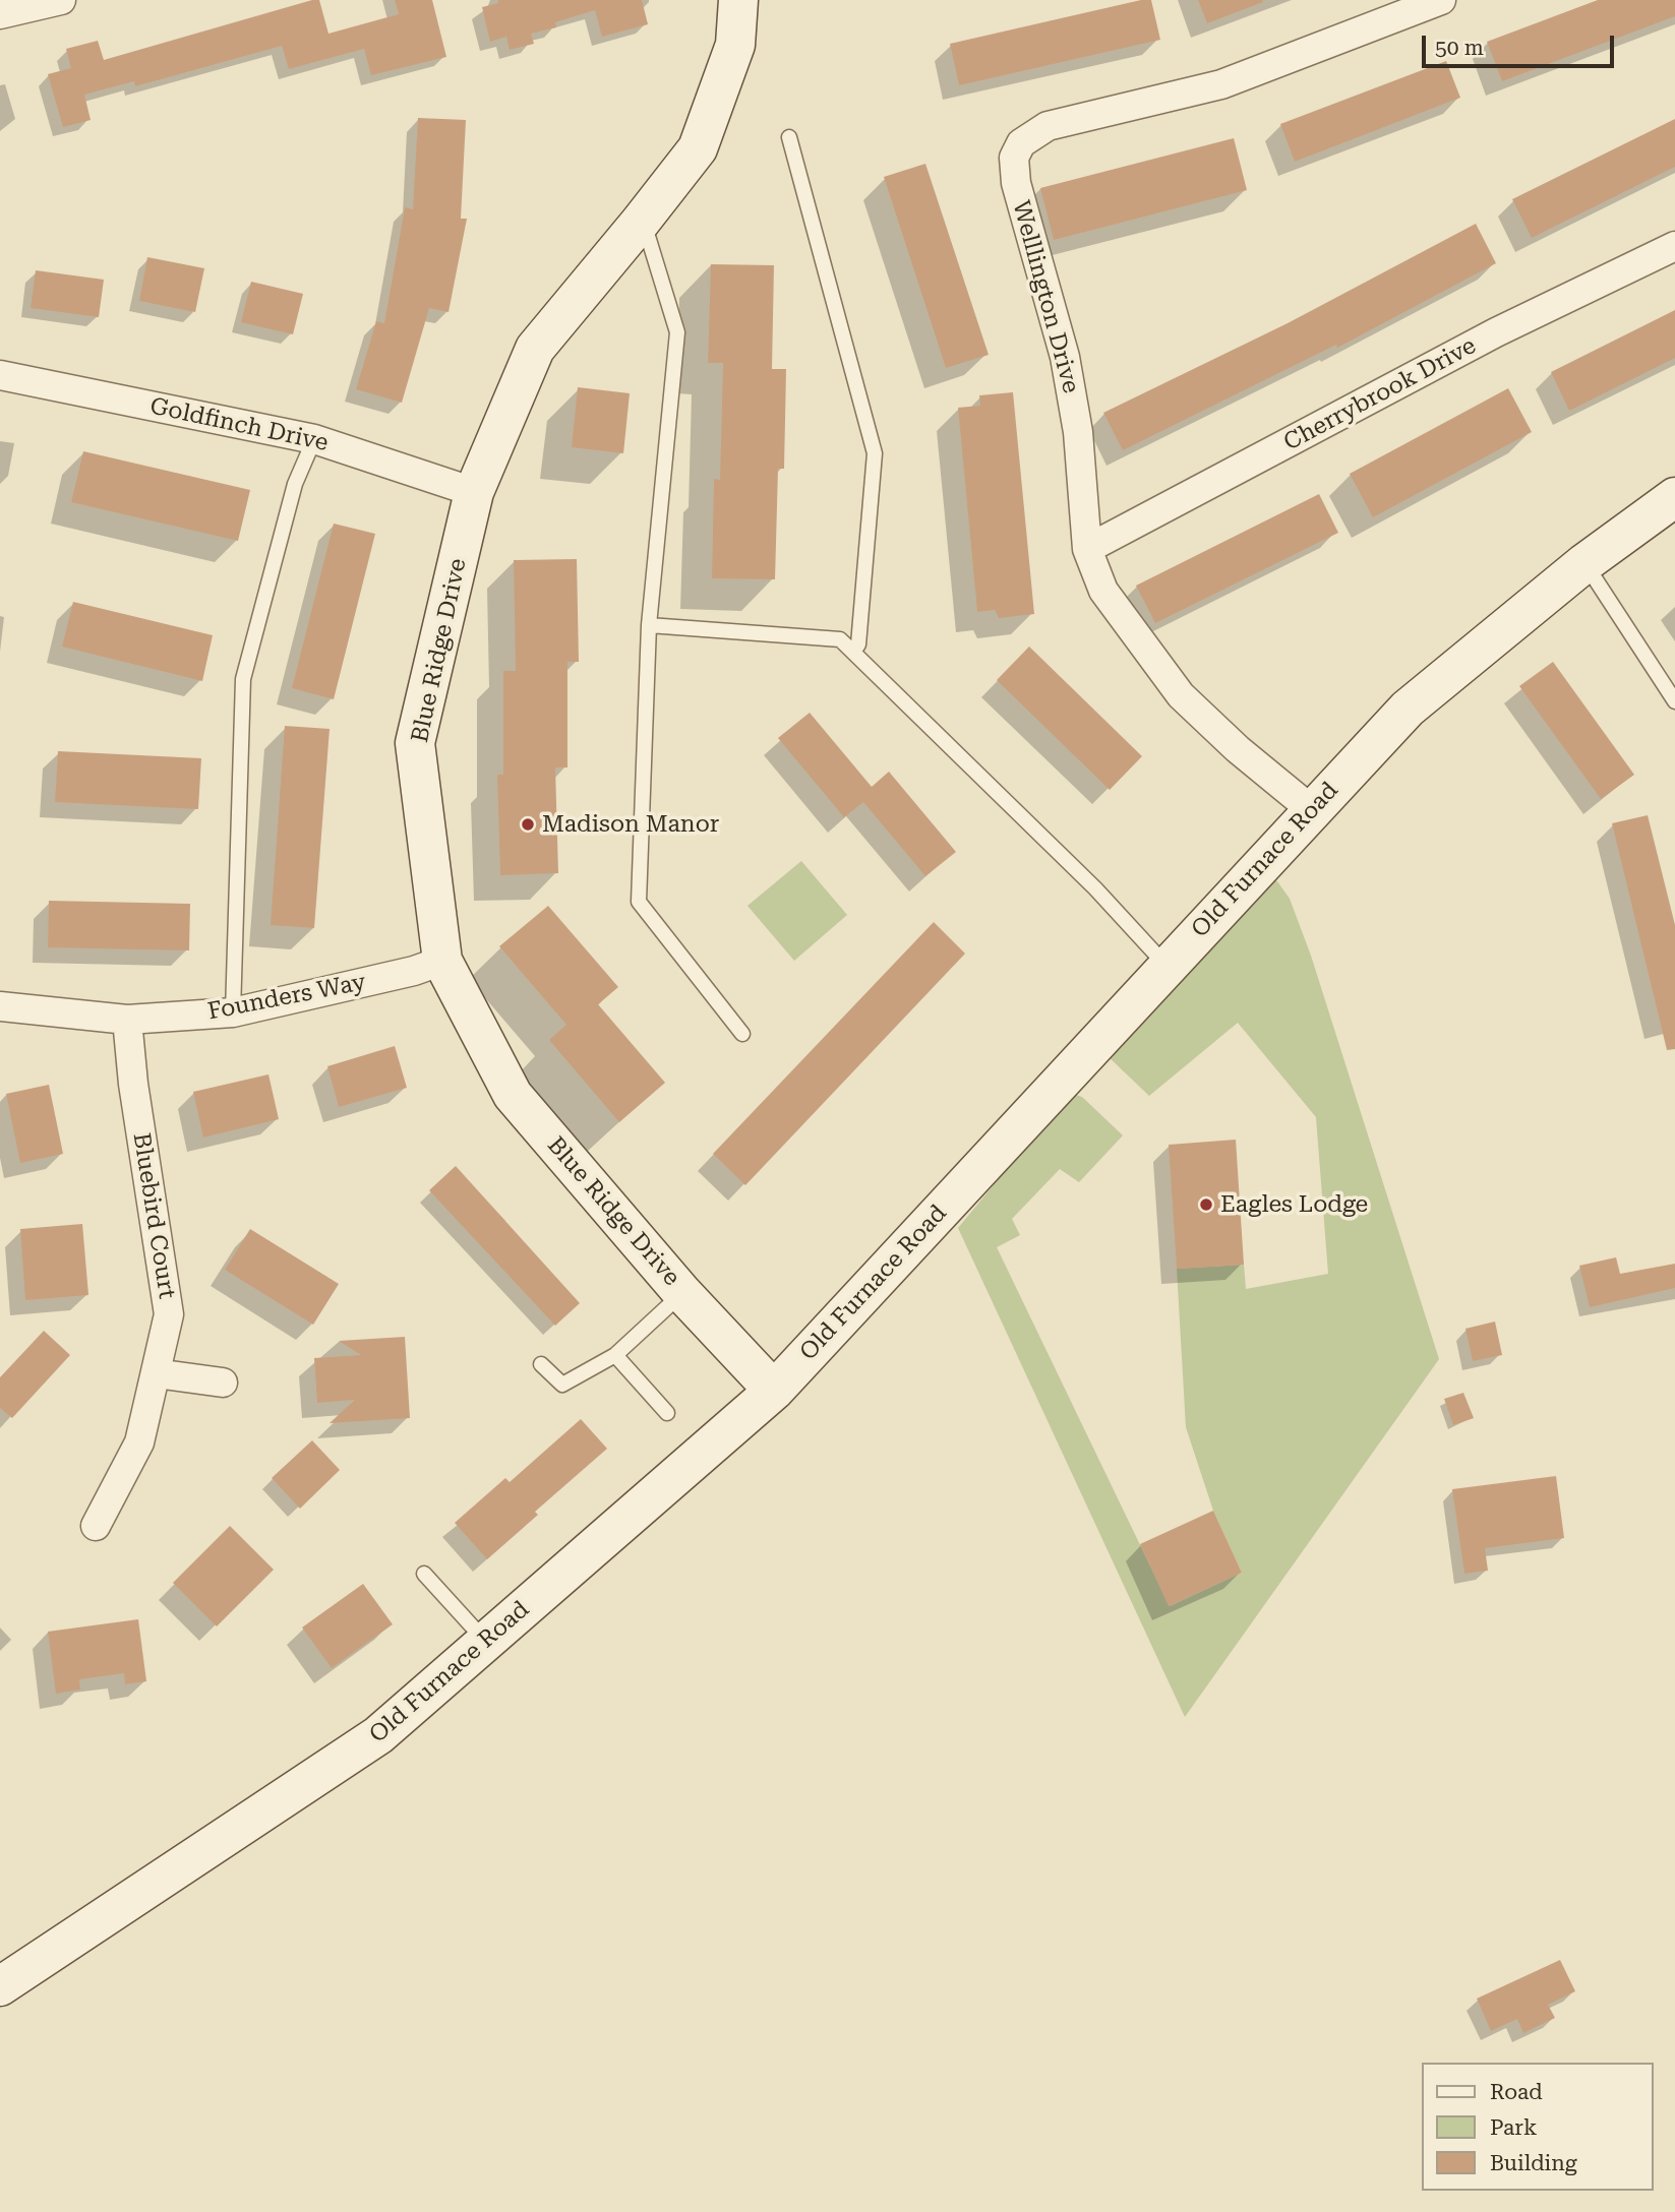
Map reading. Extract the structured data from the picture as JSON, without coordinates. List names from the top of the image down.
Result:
{
  "streets": {
    "street": [
      "Welllington Drive",
      "Cherrybrook Drive",
      "Goldfinch Drive",
      "Blue Ridge Drive",
      "Old Furnace Road",
      "Founders Way",
      "Bluebird Court"
    ]
  },
  "crossings": [
    ["Welllington Drive", "Cherrybrook Drive"],
    ["Welllington Drive", "Old Furnace Road"],
    ["Goldfinch Drive", "Blue Ridge Drive"],
    ["Blue Ridge Drive", "Old Furnace Road"],
    ["Blue Ridge Drive", "Founders Way"],
    ["Founders Way", "Bluebird Court"]
  ],
  "places": ["Madison Manor", "Eagles Lodge"],
  "legend": ["Road", "Park", "Building"],
  "scale_bar": "50 m"
}
